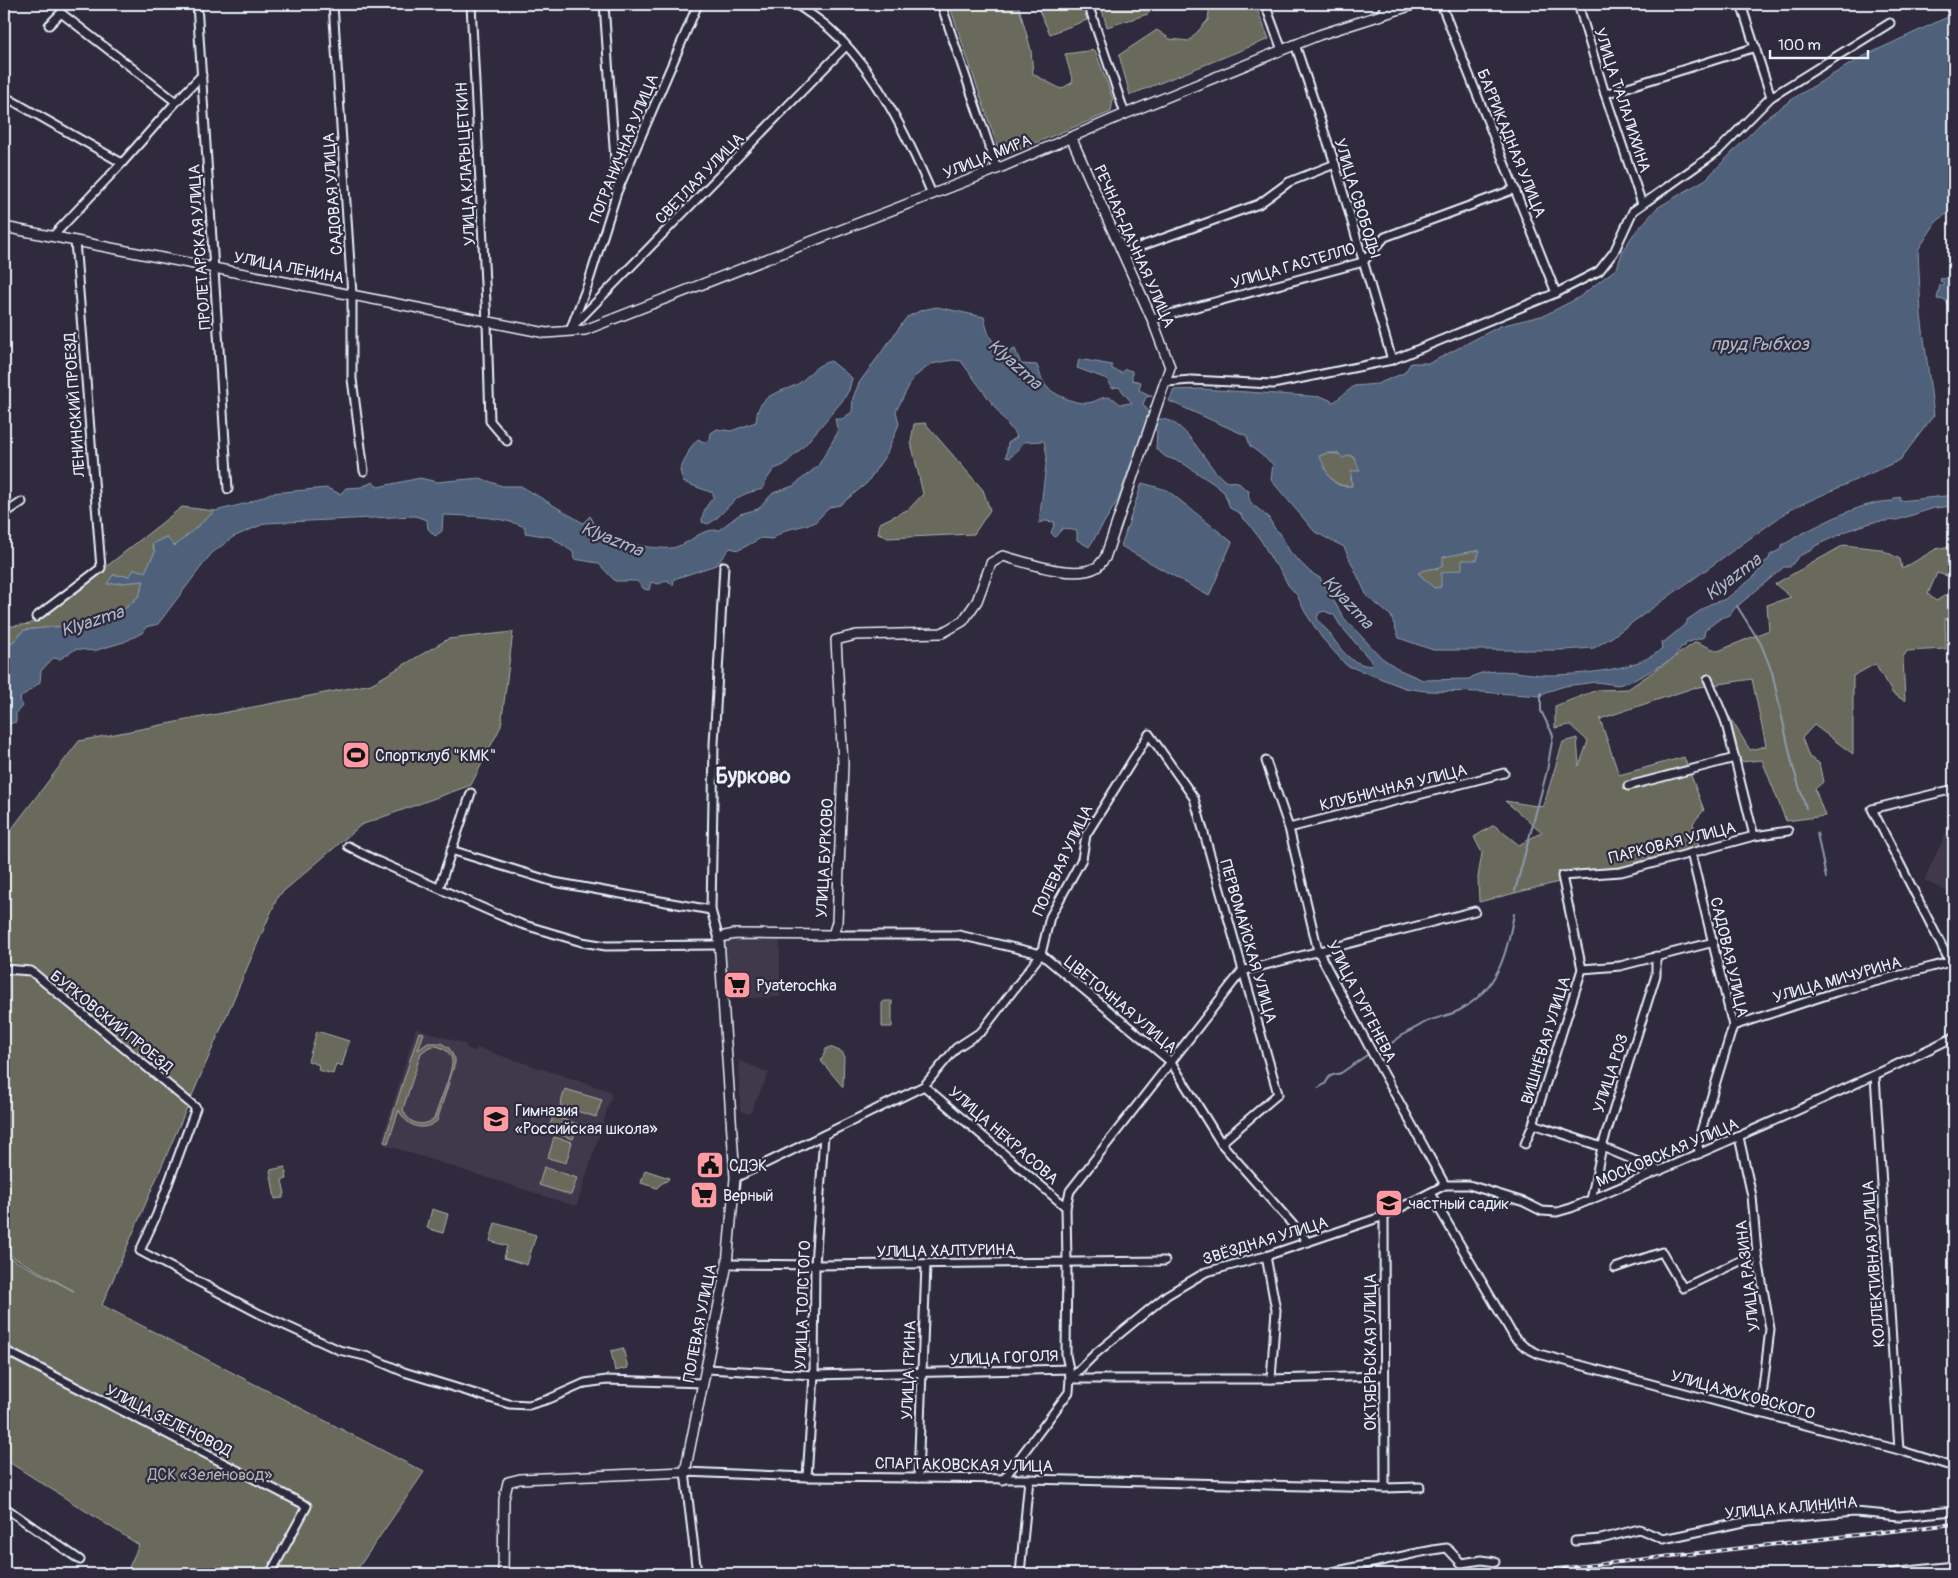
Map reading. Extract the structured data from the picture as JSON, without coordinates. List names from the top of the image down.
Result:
{
  "streets": {
    "street": [
      "УЛИЦА ТАЛАЛИХИНА",
      "БАРРИКАДНАЯ УЛИЦА",
      "ПОГРАНИЧНАЯ УЛИЦА",
      "УЛИЦА МИРА",
      "УЛИЦА КЛАРЫ ЦЕТКИН",
      "СВЕТЛАЯ УЛИЦА",
      "САДОВАЯ УЛИЦА",
      "УЛИЦА СВОБОДЫ",
      "РЕЧНАЯ-ДАЧНАЯ УЛИЦА",
      "ПРОЛЕТАРСКАЯ УЛИЦА",
      "УЛИЦА ГАСТЕЛЛО",
      "УЛИЦА ЛЕНИНА",
      "ЛЕНИНСКИЙ ПРОЕЗД",
      "КЛУБНИЧНАЯ УЛИЦА",
      "ПАРКОВАЯ УЛИЦА",
      "УЛИЦА БУРКОВО",
      "ПОЛЕВАЯ УЛИЦА",
      "ПЕРВОМАЙСКАЯ УЛИЦА",
      "УЛИЦА МИЧУРИНА",
      "УЛИЦА ТУРГЕНЕВА",
      "ЦВЕТОЧНАЯ УЛИЦА",
      "БУРКОВСКИЙ ПРОЕЗД",
      "ВИШНЁВАЯ УЛИЦА",
      "УЛИЦА РОЗ",
      "УЛИЦА НЕКРАСОВА",
      "МОСКОВСКАЯ УЛИЦА",
      "ЗВЁЗДНАЯ УЛИЦА",
      "УЛИЦА ХАЛТУРИНА",
      "КОЛЛЕКТИВНАЯ УЛИЦА",
      "УЛИЦА РАЗИНА",
      "УЛИЦА ТОЛСТОГО",
      "ОКТЯБРЬСКАЯ УЛИЦА",
      "УЛИЦА ГОГОЛЯ",
      "УЛИЦА ГРИНА",
      "УЛИЦА ЖУКОВСКОГО",
      "УЛИЦА ЗЕЛЕНОВОД",
      "СПАРТАКОВСКАЯ УЛИЦА",
      "УЛИЦА КАЛИНИНА"
    ]
  },
  "crossings": [
    ["БАРРИКАДНАЯ УЛИЦА", "УЛИЦА ГАСТЕЛЛО"],
    ["ПОГРАНИЧНАЯ УЛИЦА", "УЛИЦА МИРА"],
    ["ПОГРАНИЧНАЯ УЛИЦА", "СВЕТЛАЯ УЛИЦА"],
    ["ПОГРАНИЧНАЯ УЛИЦА", "УЛИЦА ЛЕНИНА"],
    ["УЛИЦА МИРА", "СВЕТЛАЯ УЛИЦА"],
    ["УЛИЦА МИРА", "УЛИЦА СВОБОДЫ"],
    ["УЛИЦА МИРА", "РЕЧНАЯ-ДАЧНАЯ УЛИЦА"],
    ["УЛИЦА МИРА", "УЛИЦА ЛЕНИНА"],
    ["УЛИЦА КЛАРЫ ЦЕТКИН", "УЛИЦА ЛЕНИНА"],
    ["СВЕТЛАЯ УЛИЦА", "УЛИЦА ЛЕНИНА"],
    ["САДОВАЯ УЛИЦА", "УЛИЦА ЛЕНИНА"],
    ["САДОВАЯ УЛИЦА", "ПАРКОВАЯ УЛИЦА"],
    ["САДОВАЯ УЛИЦА", "УЛИЦА МИЧУРИНА"],
    ["САДОВАЯ УЛИЦА", "МОСКОВСКАЯ УЛИЦА"],
    ["УЛИЦА СВОБОДЫ", "УЛИЦА ГАСТЕЛЛО"],
    ["РЕЧНАЯ-ДАЧНАЯ УЛИЦА", "УЛИЦА ГАСТЕЛЛО"],
    ["РЕЧНАЯ-ДАЧНАЯ УЛИЦА", "УЛИЦА БУРКОВО"],
    ["ПРОЛЕТАРСКАЯ УЛИЦА", "УЛИЦА ЛЕНИНА"],
    ["УЛИЦА ЛЕНИНА", "ЛЕНИНСКИЙ ПРОЕЗД"],
    ["КЛУБНИЧНАЯ УЛИЦА", "УЛИЦА ТУРГЕНЕВА"],
    ["ПАРКОВАЯ УЛИЦА", "ВИШНЁВАЯ УЛИЦА"],
    ["УЛИЦА БУРКОВО", "ПОЛЕВАЯ УЛИЦА"],
    ["УЛИЦА БУРКОВО", "ЦВЕТОЧНАЯ УЛИЦА"],
    ["ПОЛЕВАЯ УЛИЦА", "ПЕРВОМАЙСКАЯ УЛИЦА"],
    ["ПОЛЕВАЯ УЛИЦА", "ЦВЕТОЧНАЯ УЛИЦА"],
    ["ПОЛЕВАЯ УЛИЦА", "БУРКОВСКИЙ ПРОЕЗД"],
    ["ПОЛЕВАЯ УЛИЦА", "УЛИЦА НЕКРАСОВА"],
    ["ПОЛЕВАЯ УЛИЦА", "УЛИЦА ХАЛТУРИНА"],
    ["ПОЛЕВАЯ УЛИЦА", "УЛИЦА ТОЛСТОГО"],
    ["ПОЛЕВАЯ УЛИЦА", "УЛИЦА ГОГОЛЯ"],
    ["ПОЛЕВАЯ УЛИЦА", "СПАРТАКОВСКАЯ УЛИЦА"],
    ["ПЕРВОМАЙСКАЯ УЛИЦА", "ЦВЕТОЧНАЯ УЛИЦА"],
    ["УЛИЦА ТУРГЕНЕВА", "МОСКОВСКАЯ УЛИЦА"],
    ["ЦВЕТОЧНАЯ УЛИЦА", "ЗВЁЗДНАЯ УЛИЦА"],
    ["УЛИЦА РОЗ", "МОСКОВСКАЯ УЛИЦА"],
    ["МОСКОВСКАЯ УЛИЦА", "ЗВЁЗДНАЯ УЛИЦА"],
    ["МОСКОВСКАЯ УЛИЦА", "КОЛЛЕКТИВНАЯ УЛИЦА"],
    ["МОСКОВСКАЯ УЛИЦА", "УЛИЦА РАЗИНА"],
    ["МОСКОВСКАЯ УЛИЦА", "ОКТЯБРЬСКАЯ УЛИЦА"],
    ["МОСКОВСКАЯ УЛИЦА", "УЛИЦА ЖУКОВСКОГО"],
    ["ЗВЁЗДНАЯ УЛИЦА", "ОКТЯБРЬСКАЯ УЛИЦА"],
    ["ЗВЁЗДНАЯ УЛИЦА", "УЛИЦА ГОГОЛЯ"],
    ["ЗВЁЗДНАЯ УЛИЦА", "СПАРТАКОВСКАЯ УЛИЦА"],
    ["УЛИЦА ХАЛТУРИНА", "УЛИЦА ТОЛСТОГО"],
    ["УЛИЦА ХАЛТУРИНА", "УЛИЦА ГРИНА"],
    ["КОЛЛЕКТИВНАЯ УЛИЦА", "УЛИЦА ЖУКОВСКОГО"],
    ["УЛИЦА РАЗИНА", "УЛИЦА ЖУКОВСКОГО"],
    ["УЛИЦА ТОЛСТОГО", "УЛИЦА ГОГОЛЯ"],
    ["УЛИЦА ТОЛСТОГО", "СПАРТАКОВСКАЯ УЛИЦА"],
    ["ОКТЯБРЬСКАЯ УЛИЦА", "УЛИЦА ГОГОЛЯ"],
    ["ОКТЯБРЬСКАЯ УЛИЦА", "СПАРТАКОВСКАЯ УЛИЦА"],
    ["УЛИЦА ГОГОЛЯ", "УЛИЦА ГРИНА"],
    ["УЛИЦА ГРИНА", "СПАРТАКОВСКАЯ УЛИЦА"]
  ],
  "districts": ["Бурково"],
  "water": ["пруд Рыбхоз", "Klyazma"],
  "parks": ["ДСК «Зеленовод»"],
  "places": {
    "sports": ["Спортклуб \"КМК\""],
    "supermarket": ["Pyaterochka", "Верный"],
    "school or university": ["Гимназия «Российская школа»", "частный садик"],
    "public building": ["СДЭК"]
  },
  "scale_bar": "100 m"
}
